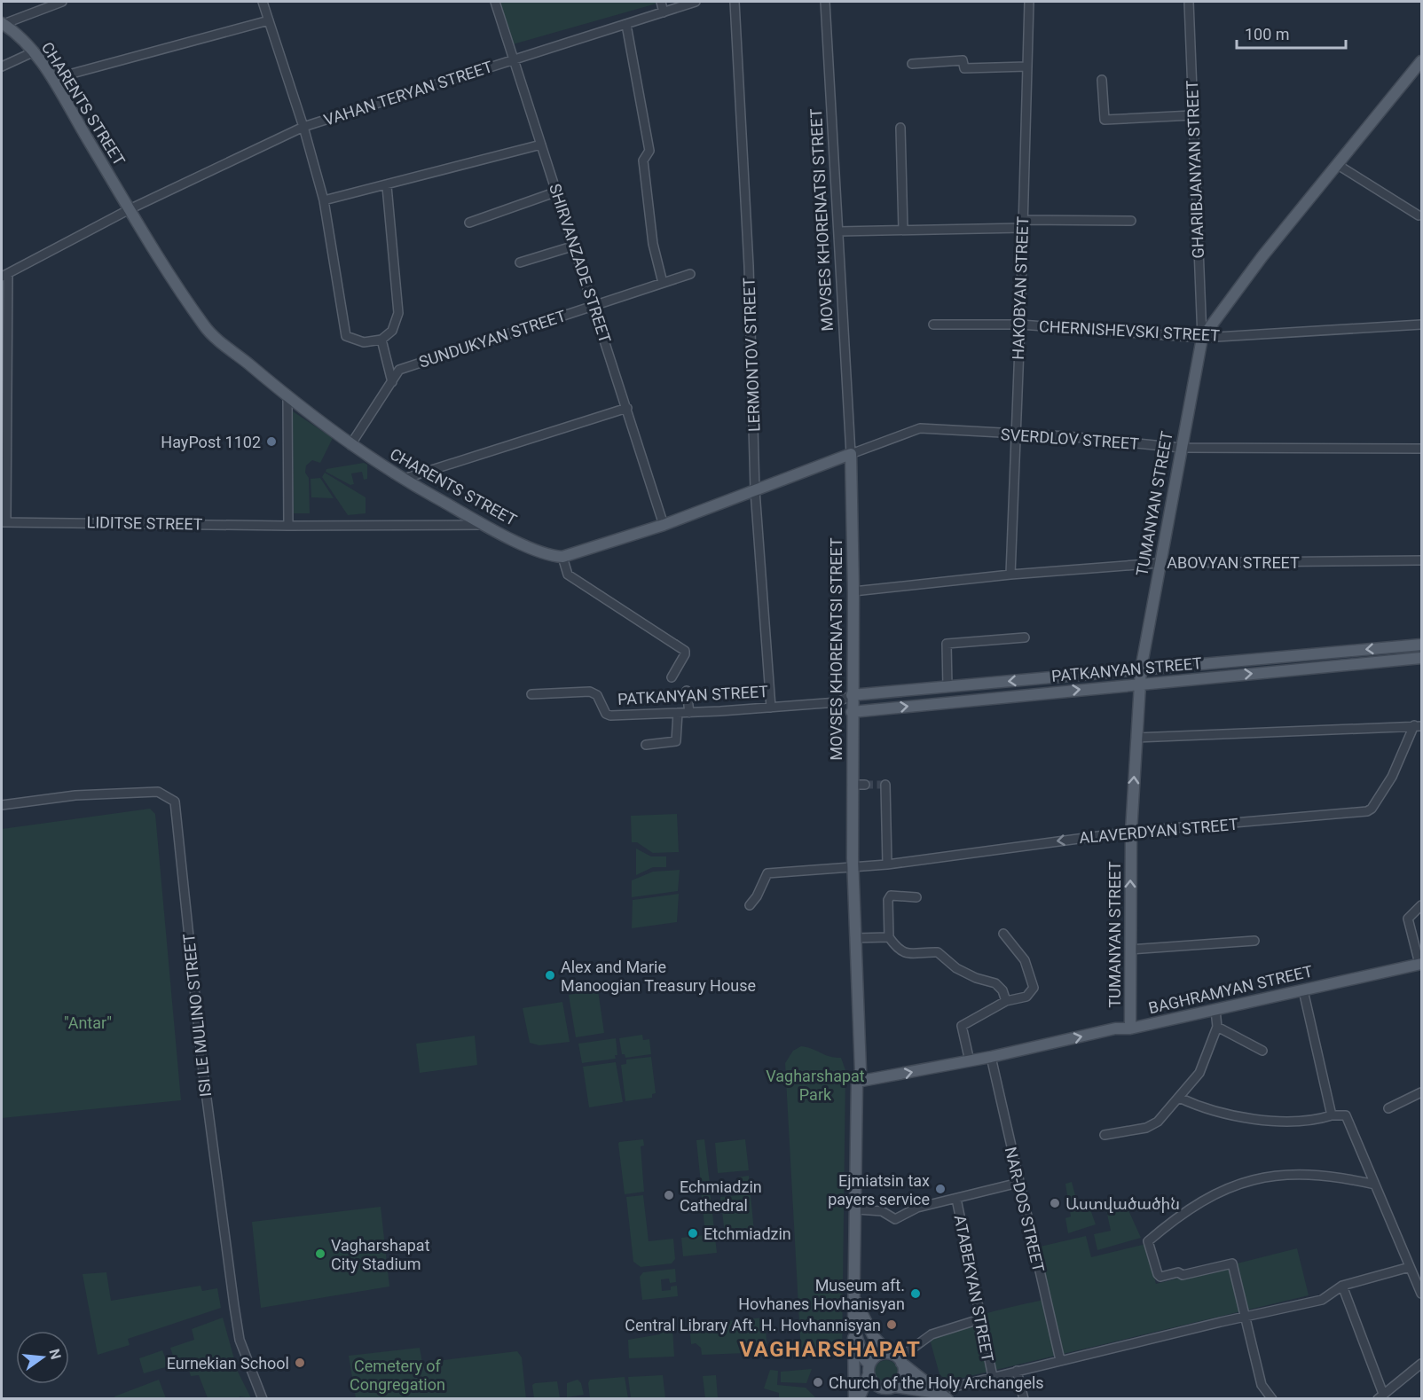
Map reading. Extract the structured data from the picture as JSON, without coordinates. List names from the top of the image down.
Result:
{
  "streets": {
    "main road": [
      "CHARENTS STREET",
      "MOVSES KHORENATSI STREET",
      "TUMANYAN STREET",
      "PATKANYAN STREET",
      "BAGHRAMYAN STREET"
    ],
    "street": [
      "VAHAN TERYAN STREET",
      "GHARIBJANYAN STREET",
      "SHIRVANZADE STREET",
      "HAKOBYAN STREET",
      "CHERNISHEVSKI STREET",
      "SUNDUKYAN STREET",
      "LERMONTOV STREET",
      "SVERDLOV STREET",
      "LIDITSE STREET",
      "ABOVYAN STREET",
      "ALAVERDYAN STREET",
      "ISI LE MULINO STREET",
      "NAR-DOS STREET",
      "ATABEKYAN STREET"
    ]
  },
  "crossings": [
    ["VAHAN TERYAN STREET", "CHARENTS STREET"],
    ["VAHAN TERYAN STREET", "SHIRVANZADE STREET"],
    ["CHARENTS STREET", "SUNDUKYAN STREET"],
    ["CHARENTS STREET", "LIDITSE STREET"],
    ["GHARIBJANYAN STREET", "CHERNISHEVSKI STREET"],
    ["GHARIBJANYAN STREET", "TUMANYAN STREET"],
    ["MOVSES KHORENATSI STREET", "SVERDLOV STREET"],
    ["MOVSES KHORENATSI STREET", "ABOVYAN STREET"],
    ["MOVSES KHORENATSI STREET", "PATKANYAN STREET"],
    ["MOVSES KHORENATSI STREET", "ALAVERDYAN STREET"],
    ["MOVSES KHORENATSI STREET", "BAGHRAMYAN STREET"],
    ["SHIRVANZADE STREET", "SUNDUKYAN STREET"],
    ["HAKOBYAN STREET", "CHERNISHEVSKI STREET"],
    ["HAKOBYAN STREET", "SVERDLOV STREET"],
    ["HAKOBYAN STREET", "ABOVYAN STREET"],
    ["CHERNISHEVSKI STREET", "TUMANYAN STREET"],
    ["LERMONTOV STREET", "PATKANYAN STREET"],
    ["SVERDLOV STREET", "TUMANYAN STREET"],
    ["TUMANYAN STREET", "ABOVYAN STREET"],
    ["TUMANYAN STREET", "PATKANYAN STREET"],
    ["TUMANYAN STREET", "ALAVERDYAN STREET"],
    ["TUMANYAN STREET", "BAGHRAMYAN STREET"],
    ["BAGHRAMYAN STREET", "NAR-DOS STREET"]
  ],
  "one_way": ["BAGHRAMYAN STREET"],
  "districts": ["VAGHARSHAPAT"],
  "parks": ["\"Antar\"", "Vagharshapat Park", "Cemetery of Congregation"],
  "places": [
    "HayPost 1102",
    "Alex and Marie Manoogian Treasury House",
    "Ejmiatsin tax payers service",
    "Echmiadzin Cathedral",
    "Աստվածածին",
    "Etchmiadzin",
    "Vagharshapat City Stadium",
    "Museum aft. Hovhanes Hovhanisyan",
    "Central Library Aft. H. Hovhannisyan",
    "Eurnekian School",
    "Church of the Holy Archangels"
  ],
  "scale_bar": "100 m",
  "north": "right"
}
